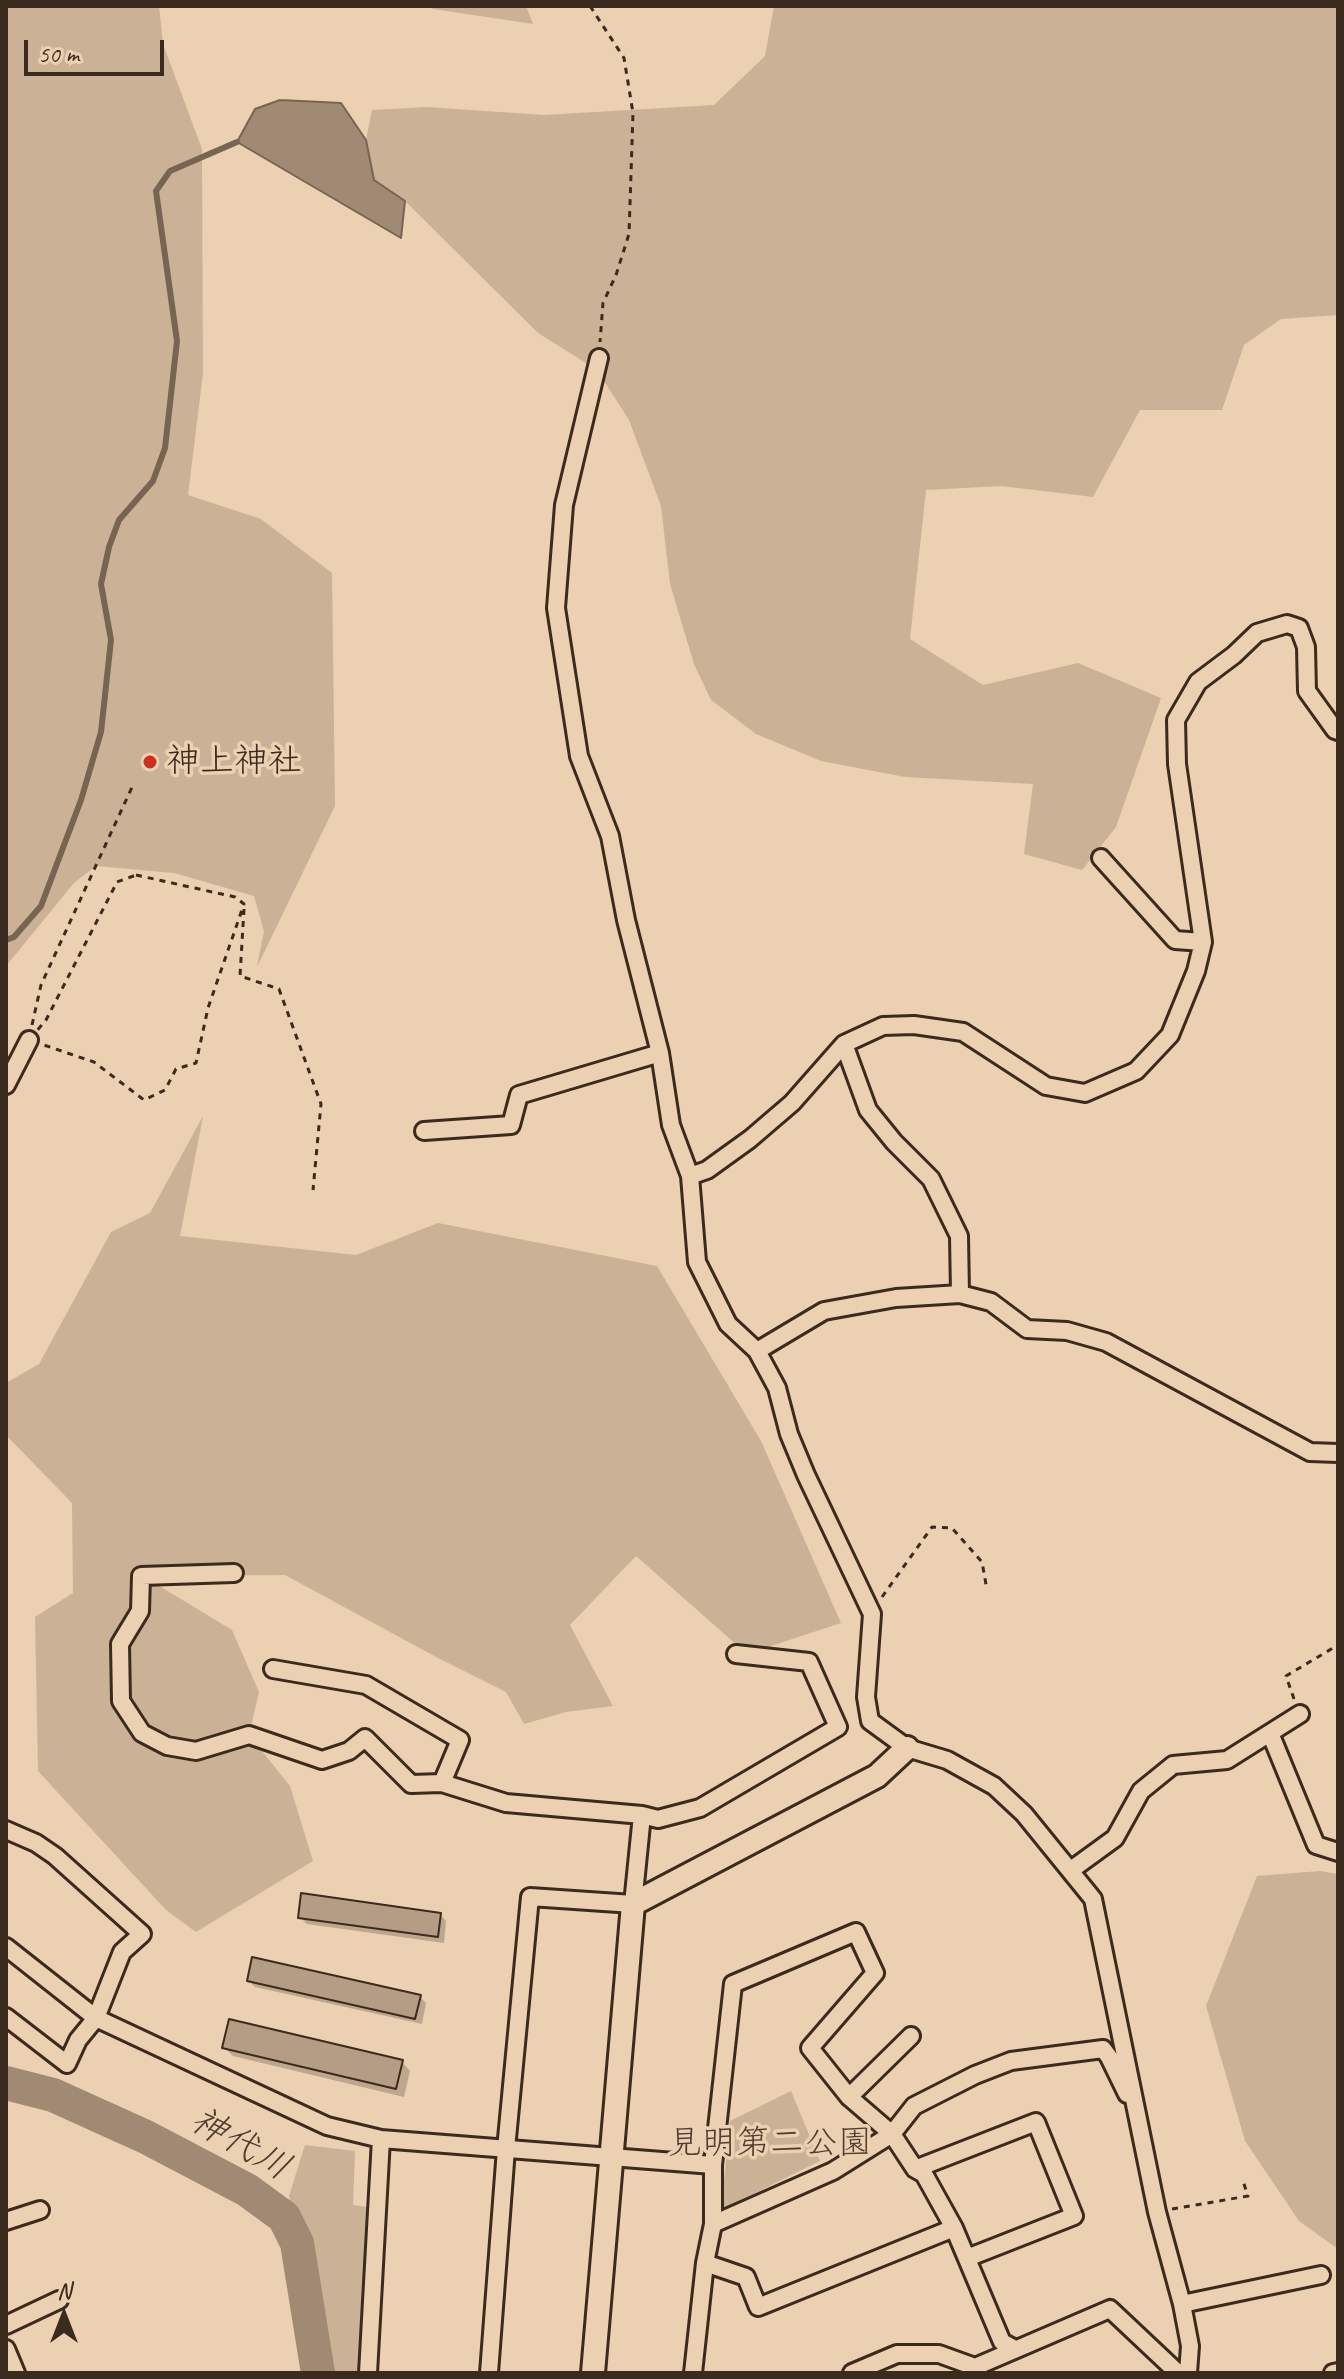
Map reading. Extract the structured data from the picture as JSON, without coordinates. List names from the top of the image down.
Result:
{
  "water": ["神代川"],
  "parks": ["見明第二公園"],
  "places": ["神上神社"],
  "scale_bar": "50 m",
  "north": "top"
}
